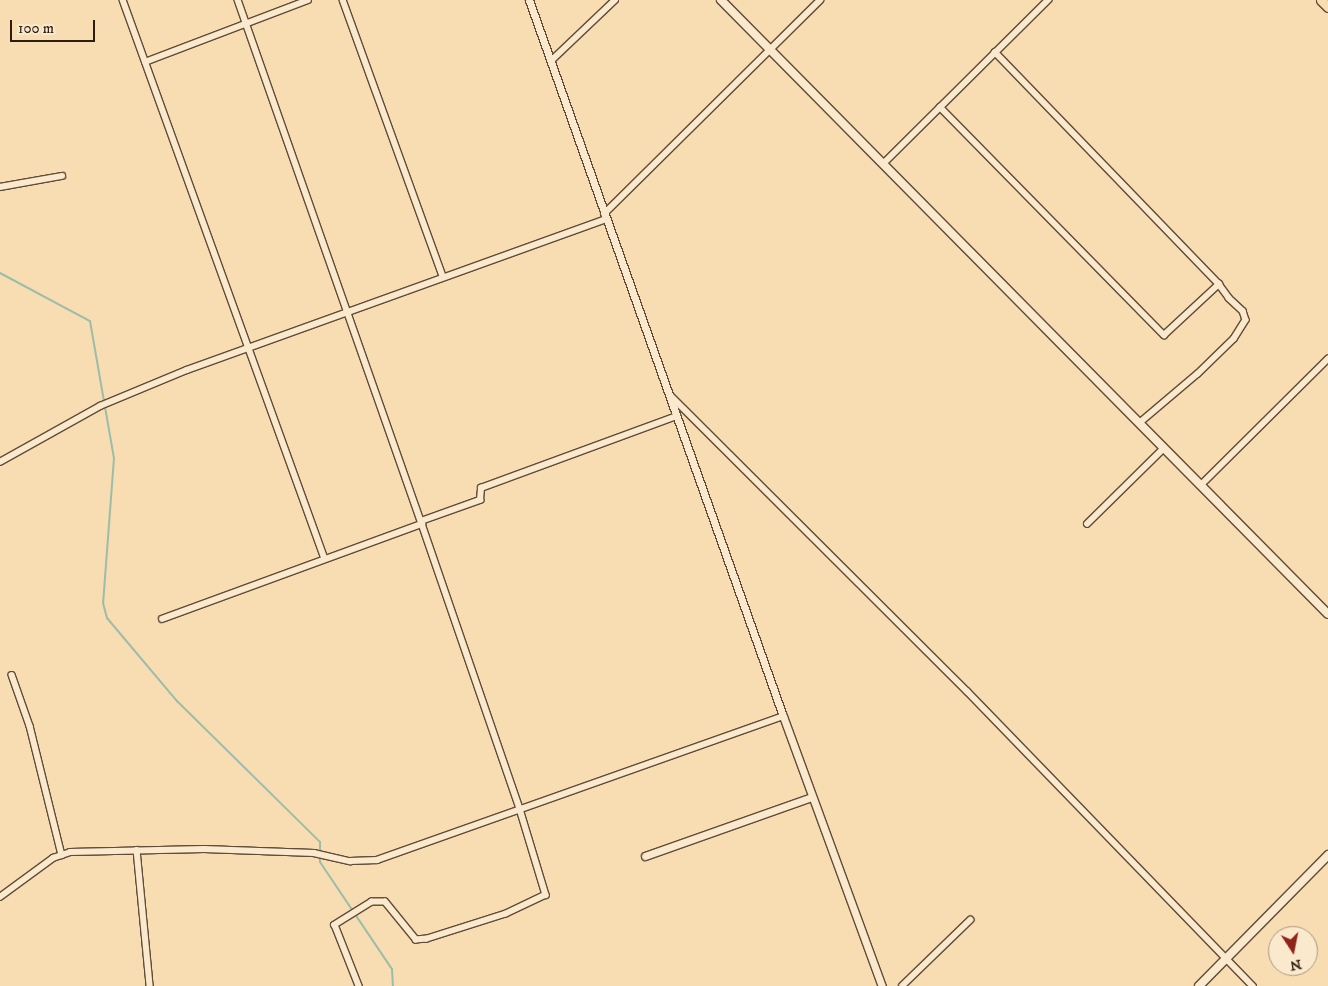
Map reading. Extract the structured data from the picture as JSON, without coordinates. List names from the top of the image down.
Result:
{
  "scale_bar": "100 m",
  "north": "bottom"
}
